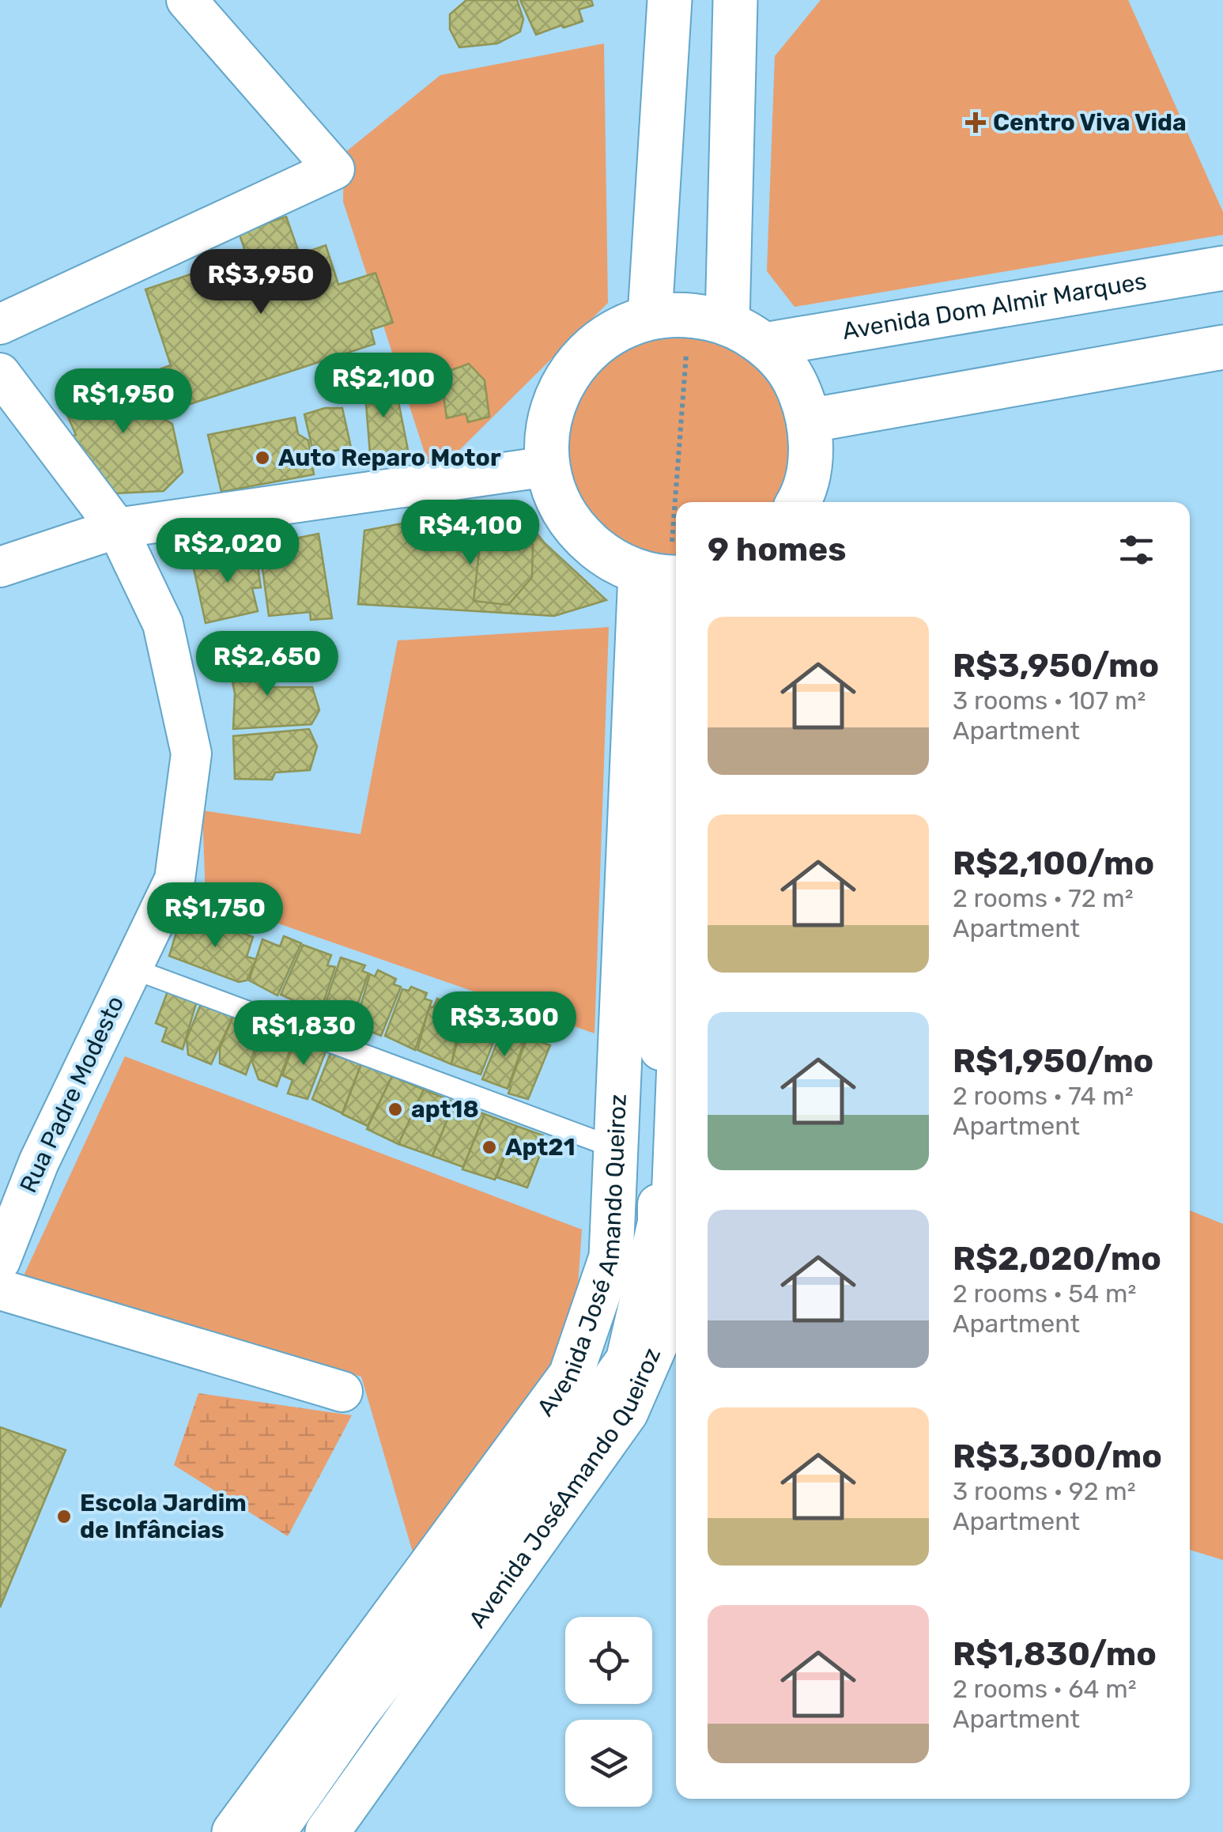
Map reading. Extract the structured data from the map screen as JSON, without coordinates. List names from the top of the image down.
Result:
{
  "streets": {
    "main road": ["Avenida Dom Almir Marques", "Avenida José Amando Queiroz", "Avenida JoséAmando Queiroz"],
    "street": ["Rua Padre Modesto"]
  },
  "places": {
    "health": ["Centro Viva Vida"],
    "other": [
      "Auto Reparo Motor",
      "apt18",
      "Apt21",
      "Escola Jardim de Infâncias"
    ]
  },
  "page": {
    "price": [
      "R$3,950",
      "R$2,100",
      "R$1,950",
      "R$4,100",
      "R$2,020",
      "R$2,650",
      "R$1,750",
      "R$3,300",
      "R$1,830"
    ],
    "heading": "9 homes",
    "list": [
      {
        "name": "R$3,950/mo",
        "note": "3 rooms · 107 m² · Apartment"
      },
      {
        "name": "R$2,100/mo",
        "note": "2 rooms · 72 m² · Apartment"
      },
      {
        "name": "R$1,950/mo",
        "note": "2 rooms · 74 m² · Apartment"
      },
      {
        "name": "R$2,020/mo",
        "note": "2 rooms · 54 m² · Apartment"
      },
      {
        "name": "R$3,300/mo",
        "note": "3 rooms · 92 m² · Apartment"
      },
      {
        "name": "R$1,830/mo",
        "note": "2 rooms · 64 m² · Apartment"
      }
    ]
  }
}
